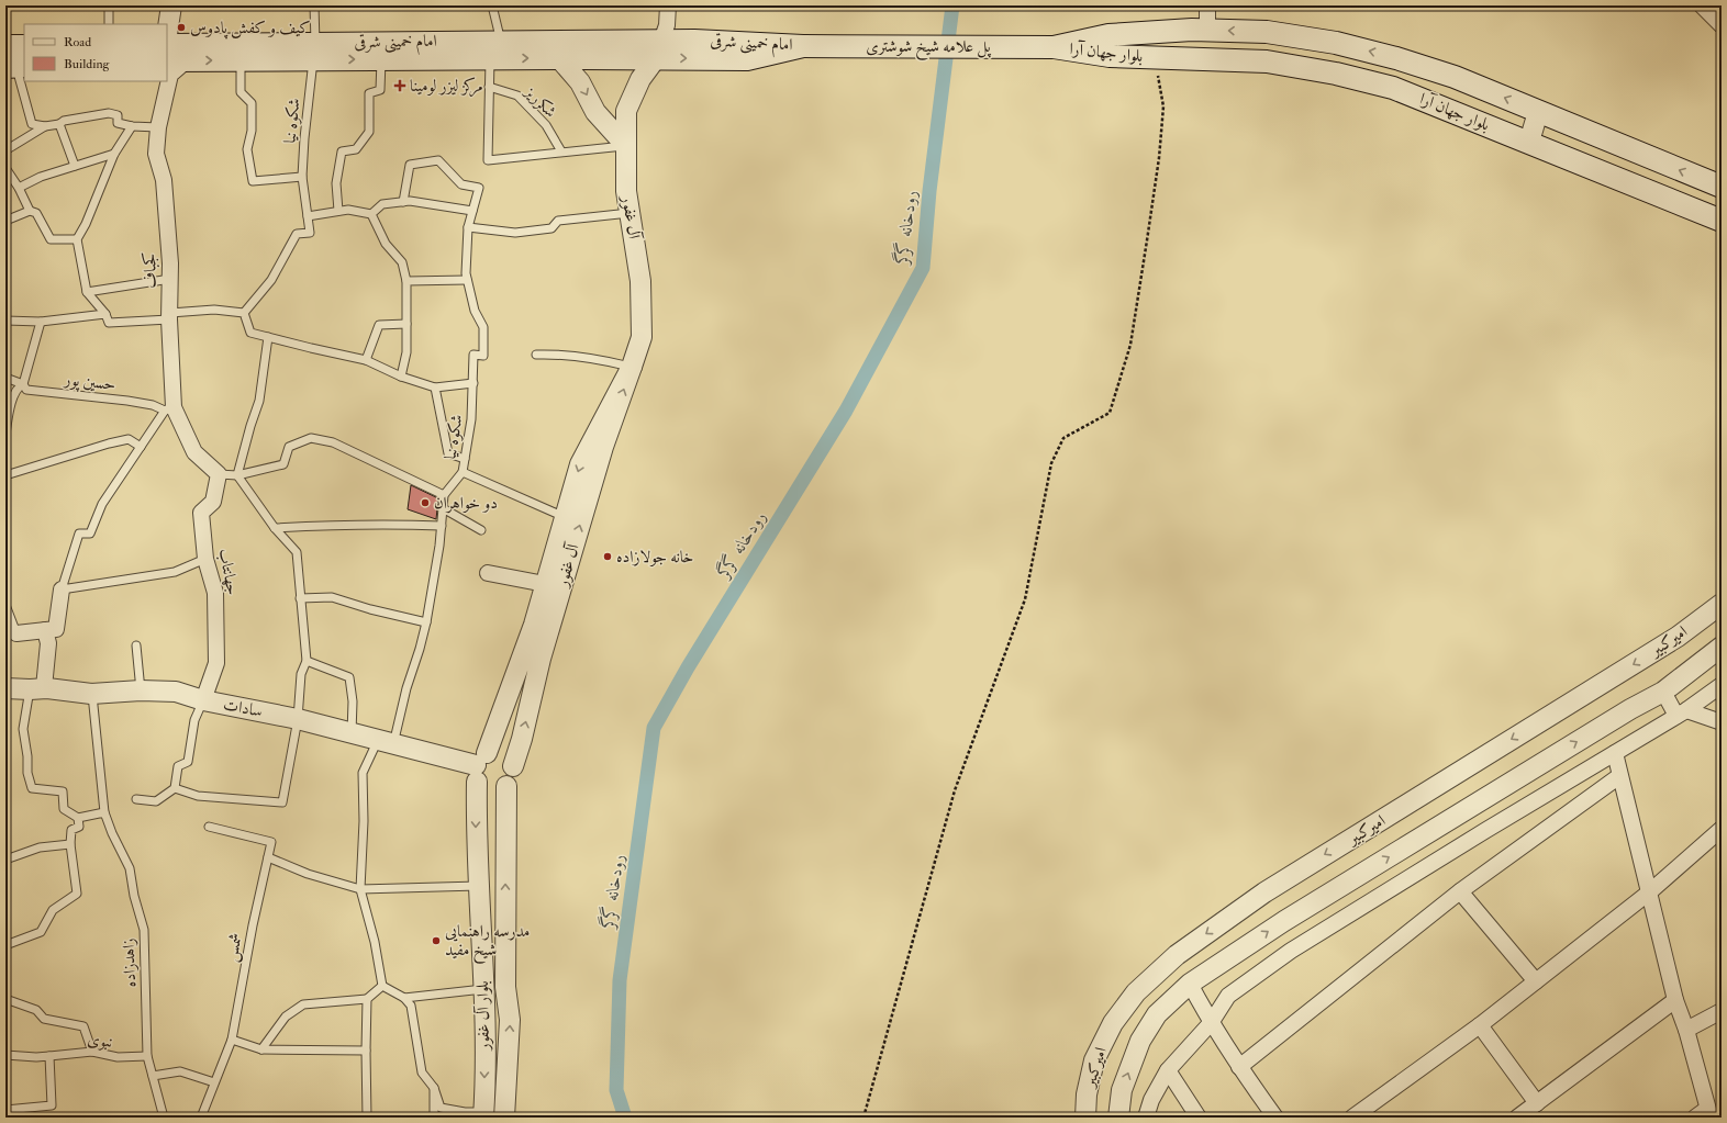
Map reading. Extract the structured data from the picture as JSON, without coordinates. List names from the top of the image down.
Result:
{
  "streets": {
    "main road": ["امام خمینی شرقی", "پل علامه شیخ شوشتری", "بلوار جهان آرا"],
    "street": [
      "آل غفور",
      "کجباف",
      "جهانتاب",
      "امیرکبیر",
      "سادات",
      "بلوار آل غفور"
    ],
    "lane": [
      "شکرریز",
      "شکوه نیا",
      "حسین پور",
      "شمس",
      "زاهدزاده",
      "نبوی"
    ]
  },
  "crossings": [
    ["امام خمینی شرقی", "پل علامه شیخ شوشتری"],
    ["امام خمینی شرقی", "شکوه نیا"],
    ["امام خمینی شرقی", "آل غفور"],
    ["امام خمینی شرقی", "کجباف"],
    ["پل علامه شیخ شوشتری", "بلوار جهان آرا"],
    ["آل غفور", "سادات"],
    ["آل غفور", "بلوار آل غفور"],
    ["کجباف", "حسین پور"],
    ["کجباف", "جهانتاب"],
    ["جهانتاب", "سادات"],
    ["سادات", "زاهدزاده"],
    ["سادات", "بلوار آل غفور"],
    ["زاهدزاده", "نبوی"]
  ],
  "water": ["رودخانه گرگر"],
  "places": {
    "other": [
      "کیف و کفش پادوس",
      "دو خواهران",
      "خانه جولازاده",
      "مدرسه راهنمایی شیخ مفید"
    ],
    "health": ["مرکز لیزر لومینا"]
  },
  "legend": ["Road", "Building"]
}
